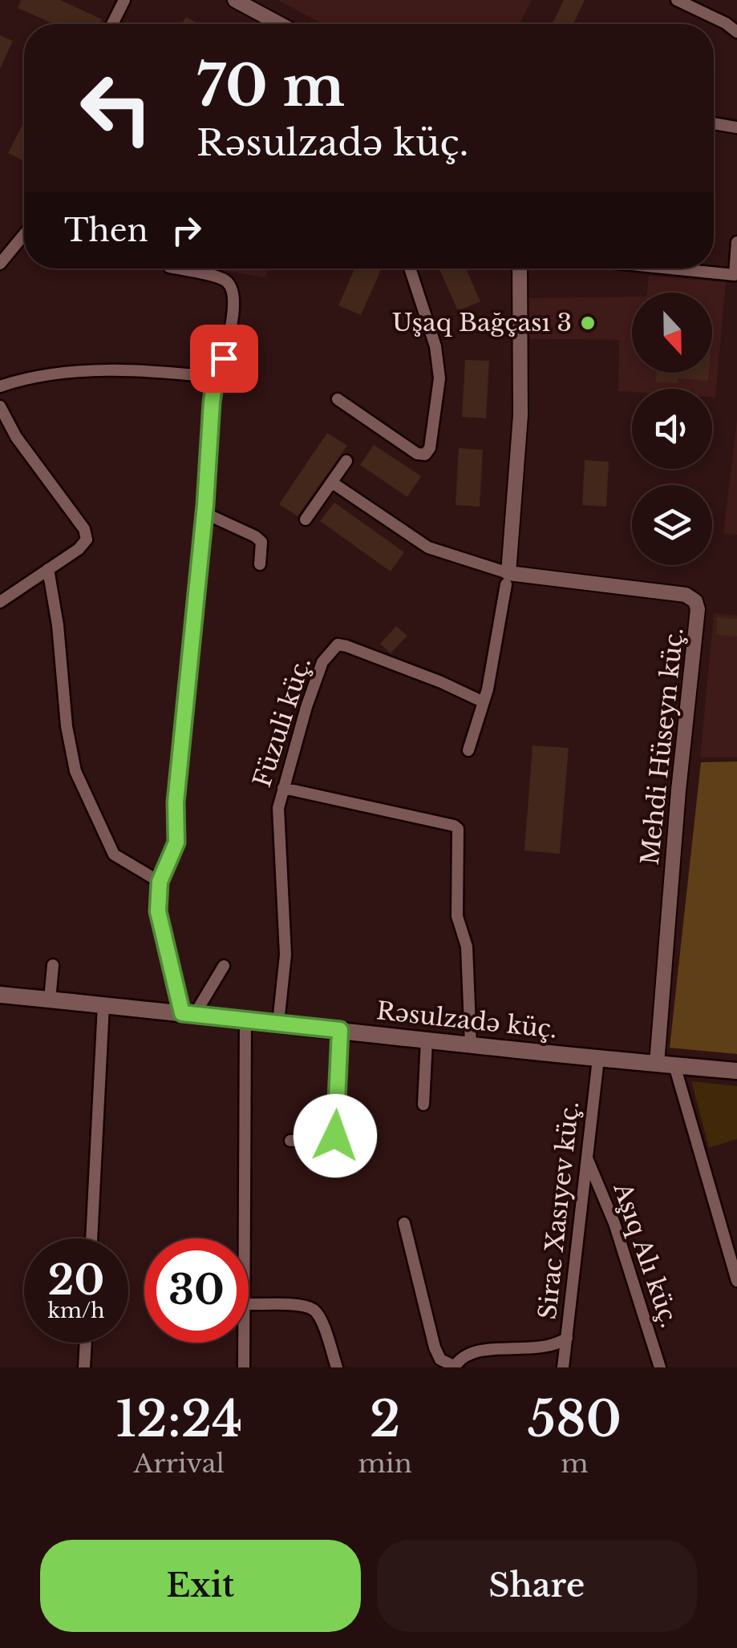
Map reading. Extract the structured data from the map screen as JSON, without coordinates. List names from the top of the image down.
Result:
{
  "streets": {
    "main road": ["Rəsulzadə küç."],
    "street": [
      "Füzuli küç.",
      "Mehdi Hüseyn küç.",
      "Sirac Xasıyev küç.",
      "Aşıq Alı küç."
    ]
  },
  "crossings": [
    ["Füzuli küç.", "Rəsulzadə küç."],
    ["Mehdi Hüseyn küç.", "Rəsulzadə küç."],
    ["Rəsulzadə küç.", "Sirac Xasıyev küç."],
    ["Sirac Xasıyev küç.", "Aşıq Alı küç."]
  ],
  "places": ["Uşaq Bağçası 3"],
  "north": "bottom",
  "page": {
    "turn": ["70 m", "Rəsulzadə küç."],
    "then": "Then",
    "speed": "20 km/h",
    "limit": "30",
    "eta": [
      "12:24",
      "Arrival",
      "2",
      "min",
      "580",
      "m"
    ],
    "buttons": ["Exit", "Share"]
  }
}
